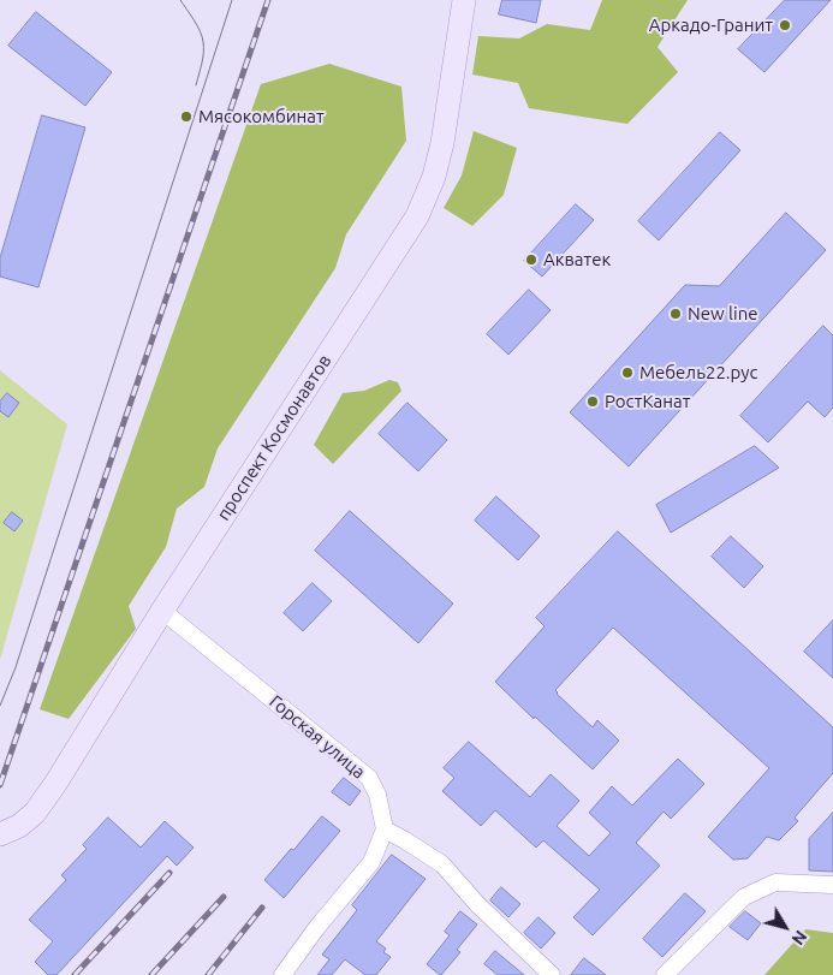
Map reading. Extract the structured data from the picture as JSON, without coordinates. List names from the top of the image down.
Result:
{
  "streets": {
    "main road": ["проспект Космонавтов"],
    "street": ["Горская улица"]
  },
  "crossings": [
    ["проспект Космонавтов", "Горская улица"]
  ],
  "places": [
    "Аркадо-Гранит",
    "Мясокомбинат",
    "Акватек",
    "New line",
    "Мебель22.рус",
    "РостКанат"
  ],
  "north": "bottom right"
}
